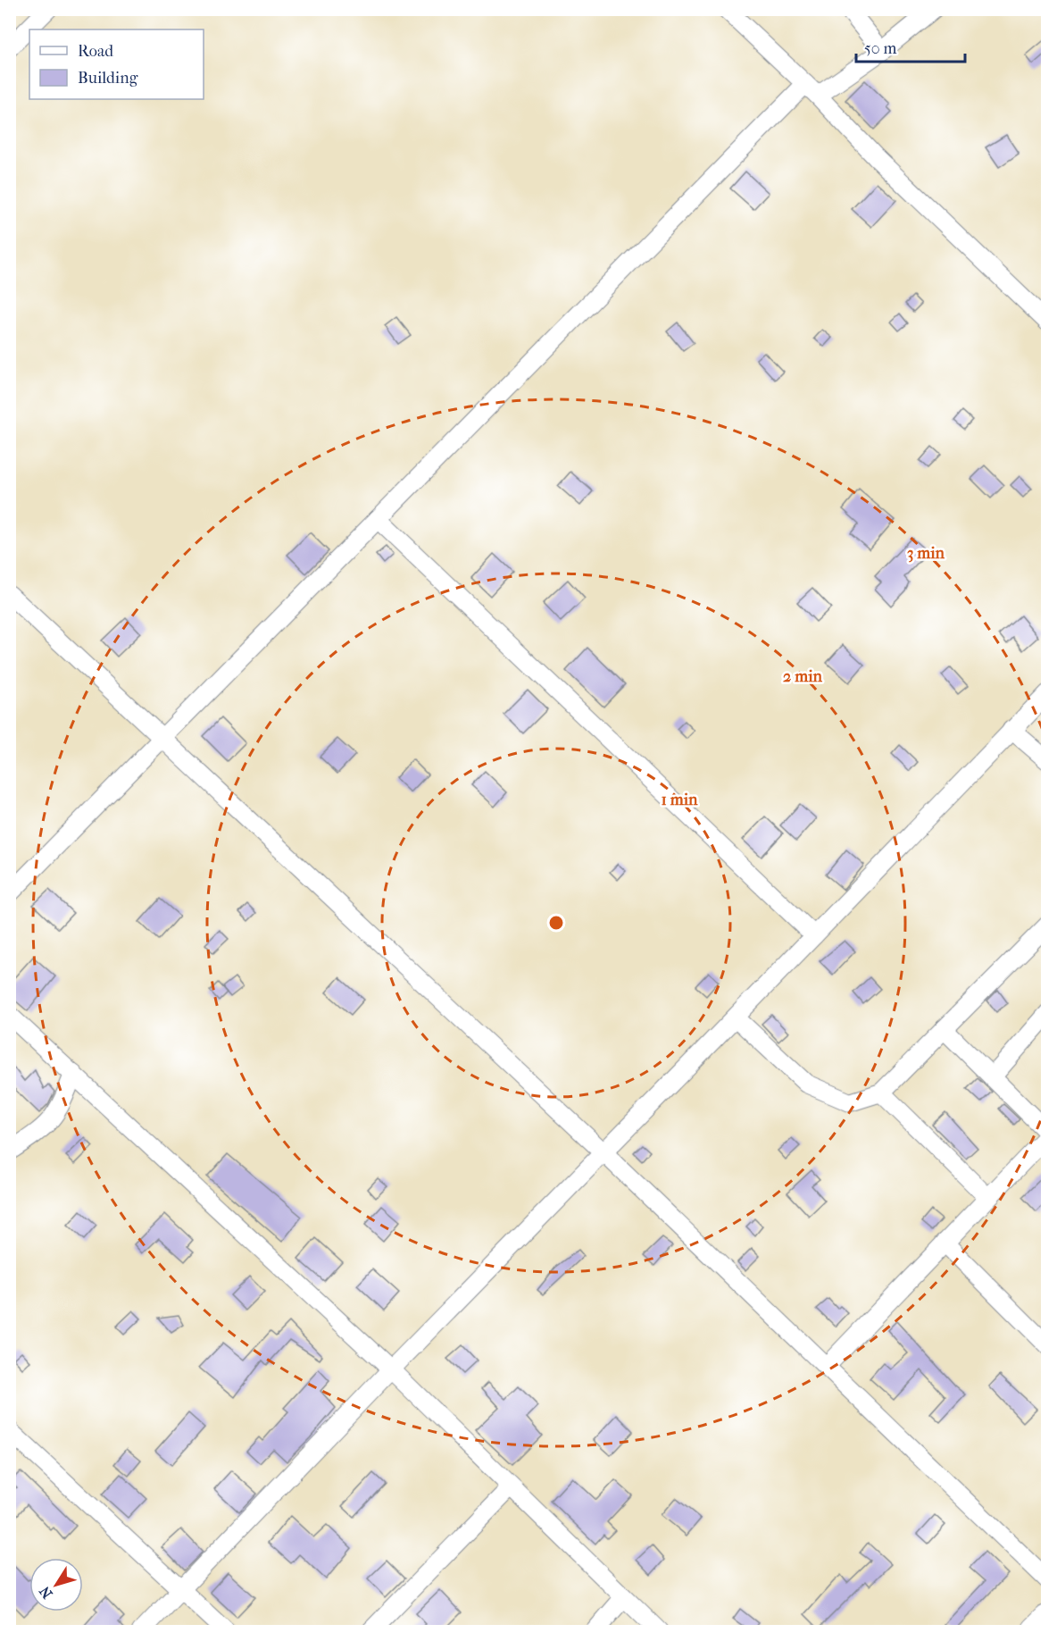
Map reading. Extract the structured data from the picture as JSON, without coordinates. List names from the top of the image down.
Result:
{
  "legend": ["Road", "Building"],
  "scale_bar": "50 m",
  "north": "bottom left",
  "rings": ["3 min", "2 min", "1 min"]
}
